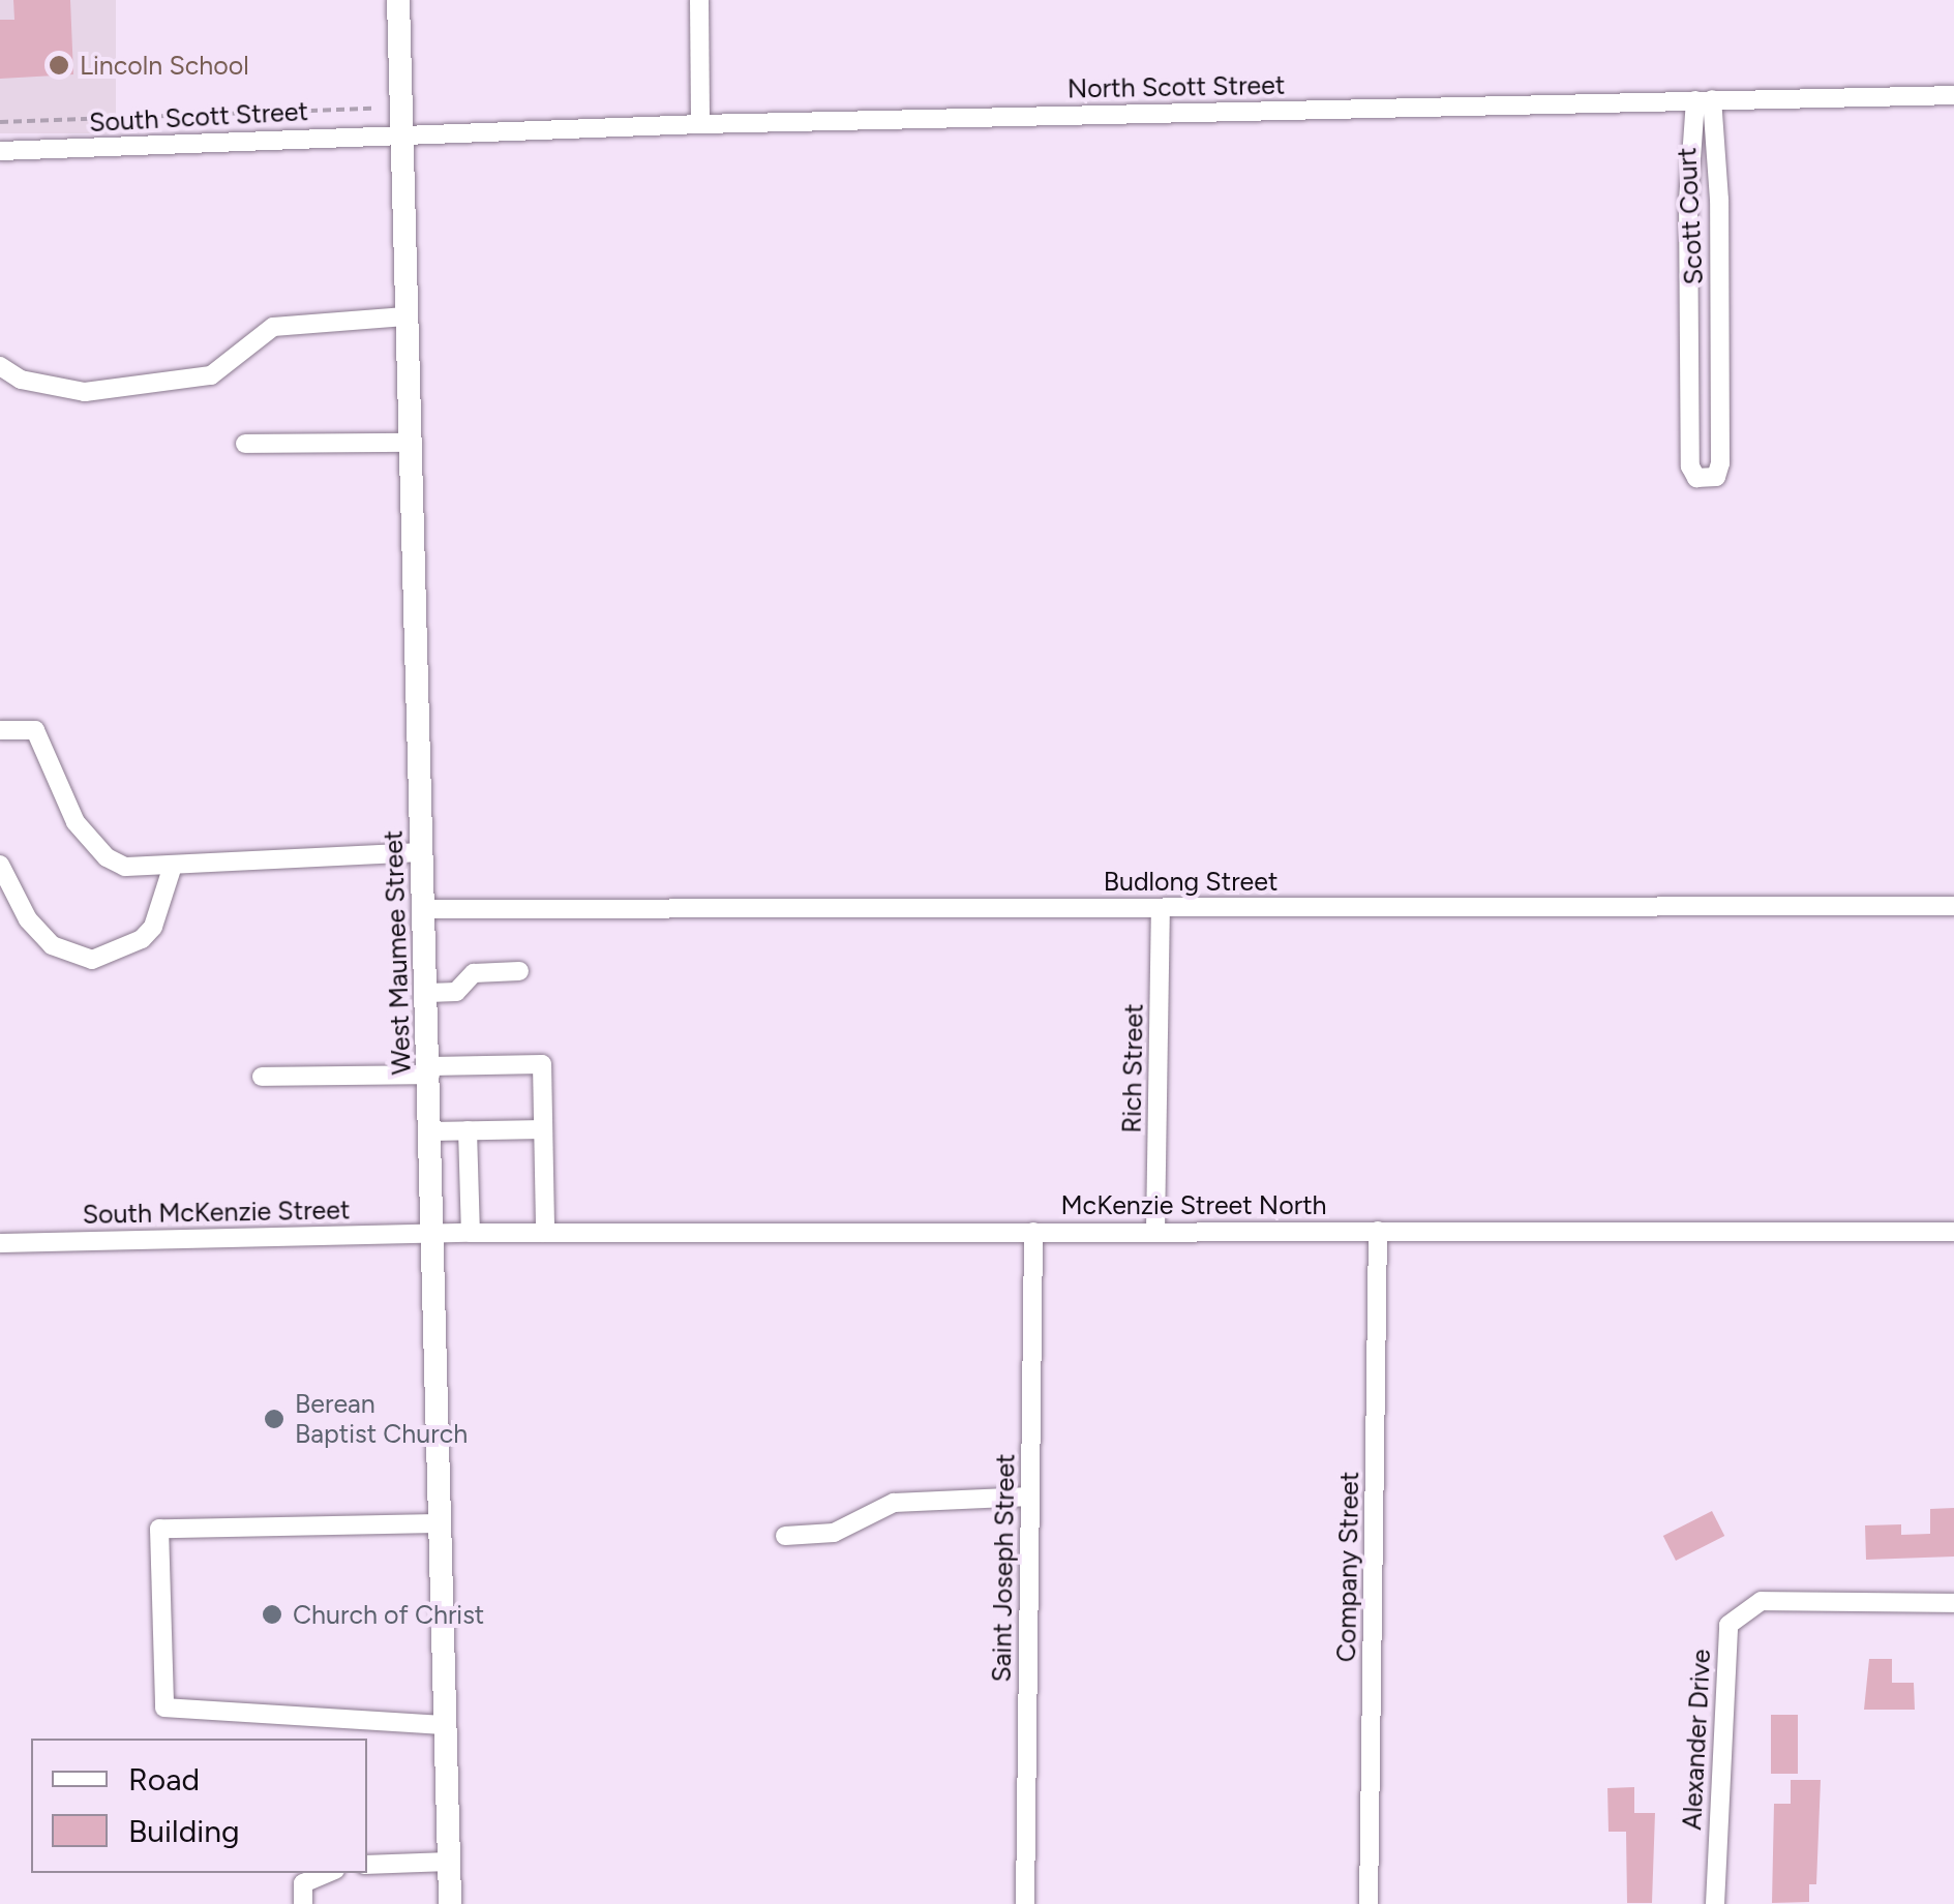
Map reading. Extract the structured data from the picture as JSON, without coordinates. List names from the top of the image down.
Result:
{
  "streets": {
    "main road": ["West Maumee Street"],
    "street": [
      "North Scott Street",
      "South Scott Street",
      "Scott Court",
      "Budlong Street",
      "Rich Street",
      "McKenzie Street North",
      "South McKenzie Street",
      "Company Street",
      "Saint Joseph Street",
      "Alexander Drive"
    ]
  },
  "crossings": [
    ["North Scott Street", "South Scott Street"],
    ["North Scott Street", "Scott Court"],
    ["North Scott Street", "West Maumee Street"],
    ["South Scott Street", "West Maumee Street"],
    ["Budlong Street", "West Maumee Street"],
    ["Budlong Street", "Rich Street"],
    ["West Maumee Street", "McKenzie Street North"],
    ["West Maumee Street", "South McKenzie Street"],
    ["Rich Street", "McKenzie Street North"],
    ["McKenzie Street North", "South McKenzie Street"],
    ["McKenzie Street North", "Company Street"],
    ["McKenzie Street North", "Saint Joseph Street"]
  ],
  "places": ["Lincoln School", "Berean Baptist Church", "Church of Christ"],
  "legend": ["Road", "Building"]
}
